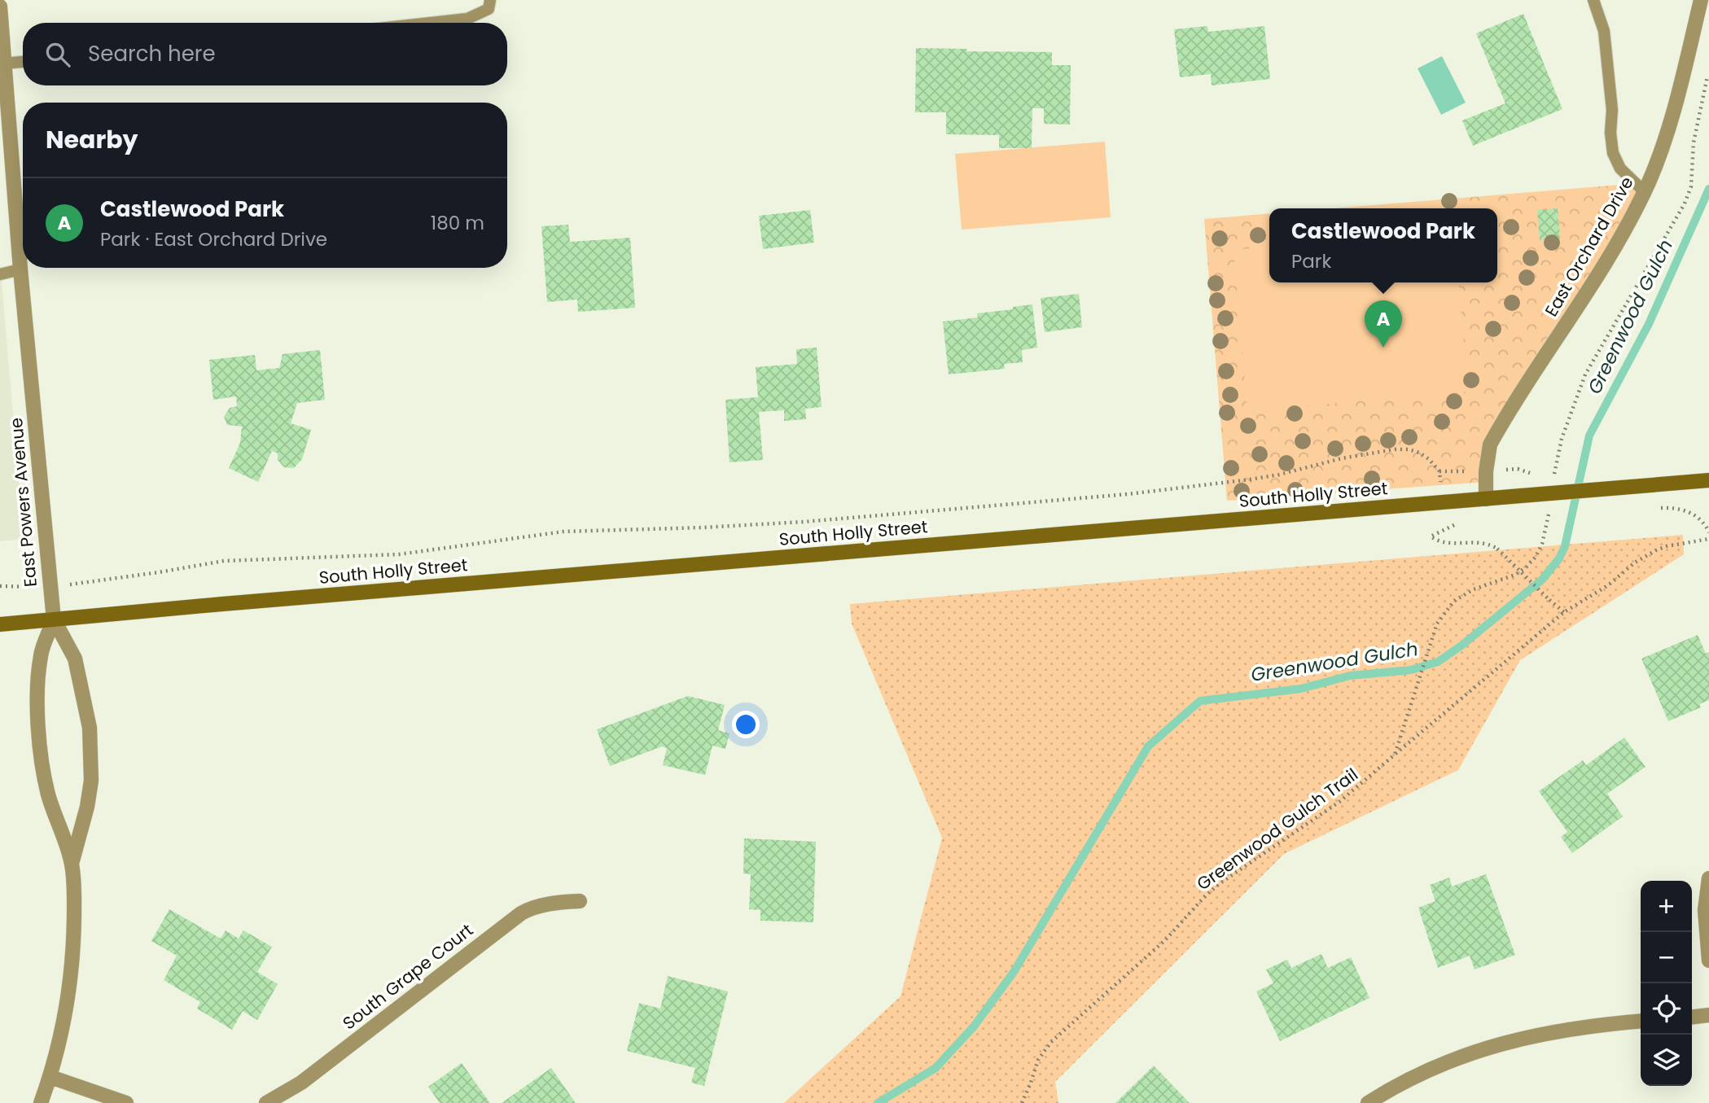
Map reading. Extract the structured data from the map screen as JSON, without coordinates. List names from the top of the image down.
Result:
{
  "streets": {
    "street": [
      "East Orchard Drive",
      "South Holly Street",
      "East Powers Avenue",
      "South Grape Court"
    ],
    "path": ["Greenwood Gulch Trail"]
  },
  "crossings": [
    ["East Orchard Drive", "South Holly Street"],
    ["South Holly Street", "East Powers Avenue"]
  ],
  "water": ["Greenwood Gulch"],
  "page": {
    "search": "Search here",
    "heading": "Nearby",
    "list": [
      {
        "mark": "A",
        "name": "Castlewood Park",
        "note": "Park · East Orchard Drive",
        "value": "180 m"
      }
    ],
    "popup": ["Castlewood Park", "Park"],
    "pins": "A",
    "map_buttons": ["+", "−"]
  }
}
